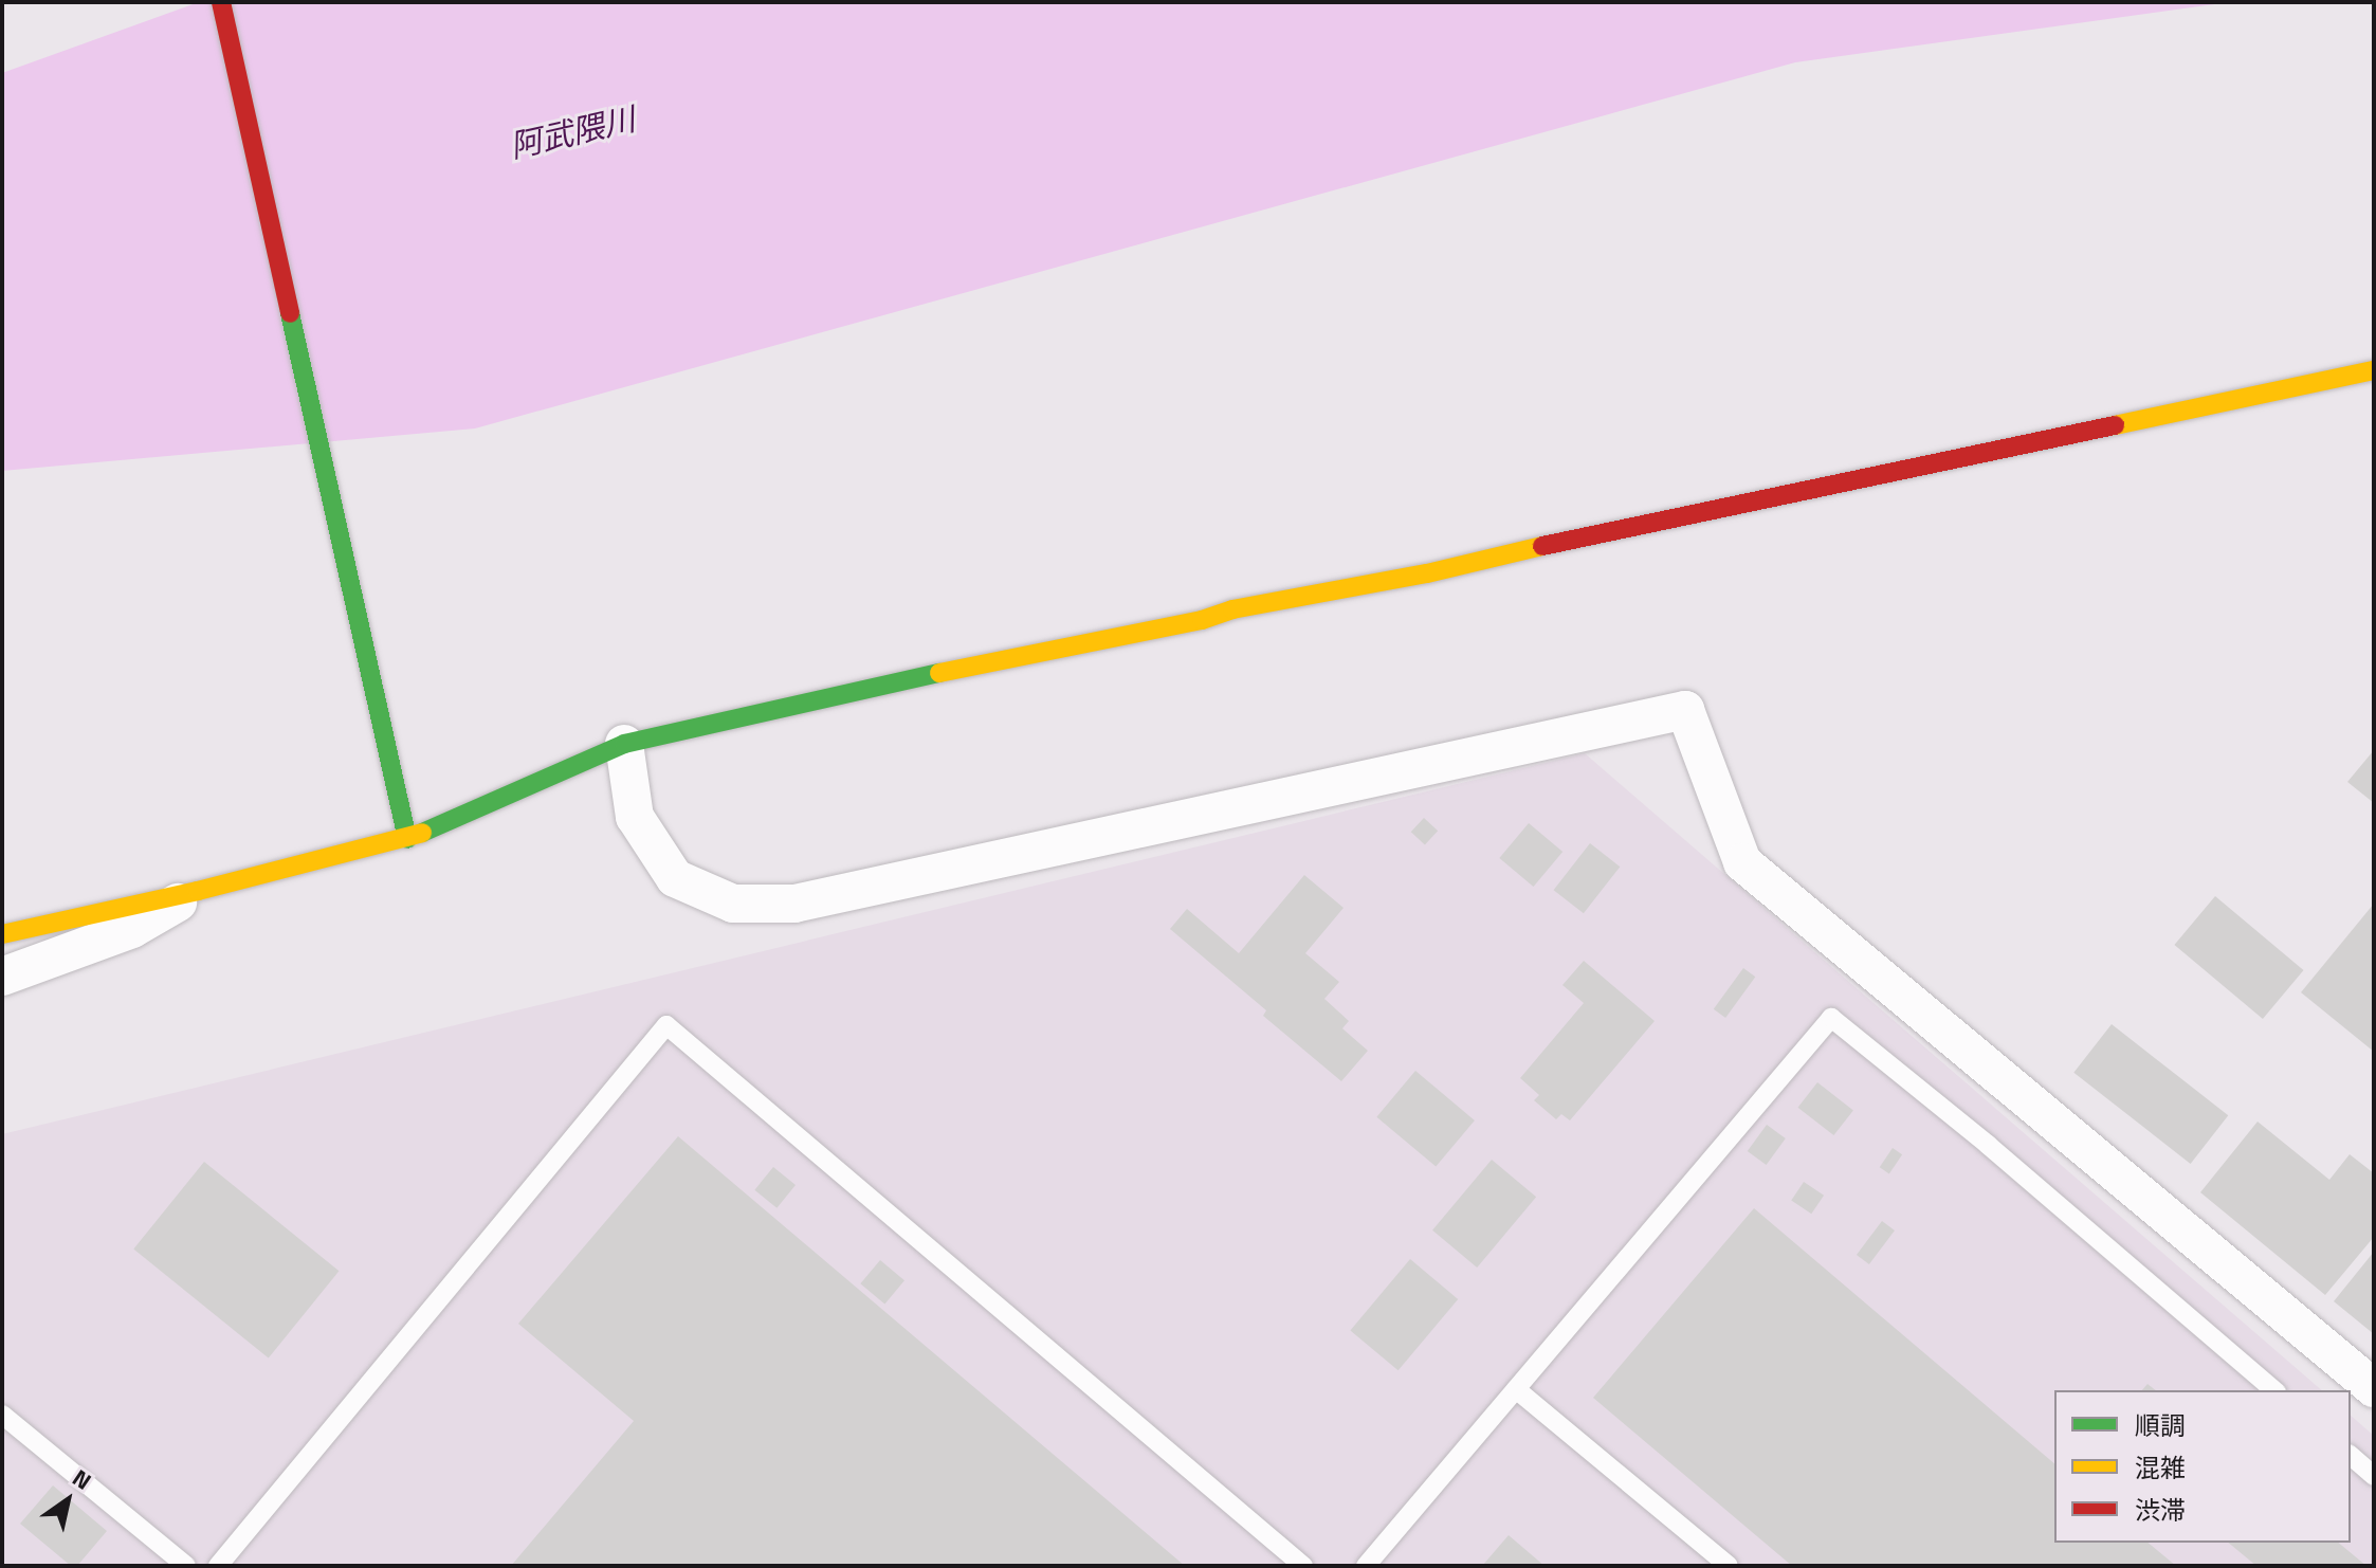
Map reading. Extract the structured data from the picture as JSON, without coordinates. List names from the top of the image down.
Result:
{
  "water": ["阿武隈川"],
  "legend": ["順調", "混雑", "渋滞"],
  "north": "top right"
}
